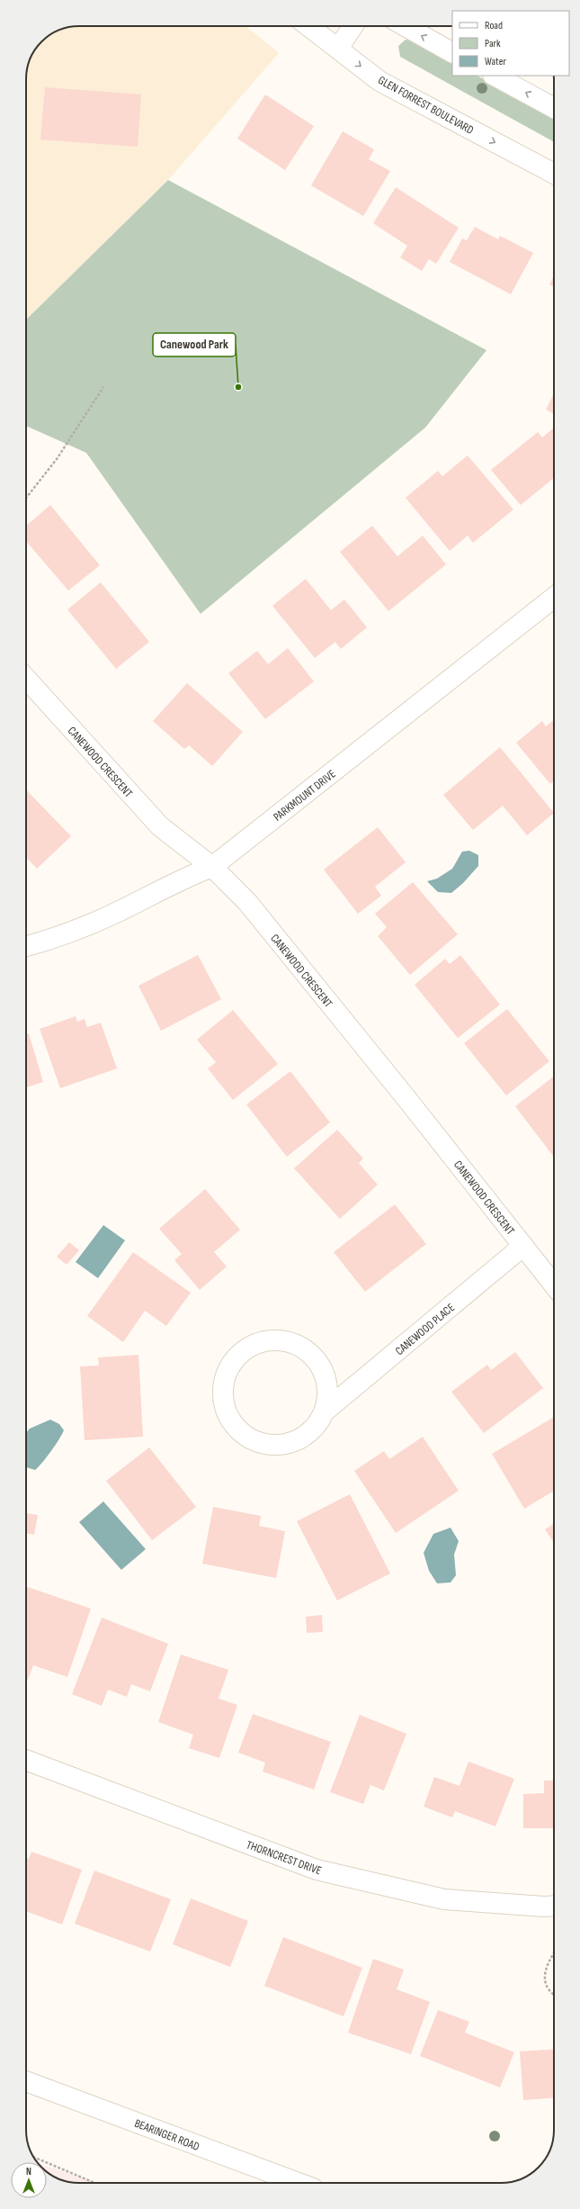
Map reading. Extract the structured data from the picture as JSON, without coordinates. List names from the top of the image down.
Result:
{
  "streets": {
    "street": [
      "GLEN FORREST BOULEVARD",
      "CANEWOOD CRESCENT",
      "PARKMOUNT DRIVE",
      "CANEWOOD PLACE",
      "THORNCREST DRIVE",
      "BEARINGER ROAD"
    ]
  },
  "crossings": [
    ["CANEWOOD CRESCENT", "PARKMOUNT DRIVE"],
    ["CANEWOOD CRESCENT", "CANEWOOD PLACE"]
  ],
  "places": ["Canewood Park"],
  "legend": ["Road", "Park", "Water"],
  "north": "top"
}
